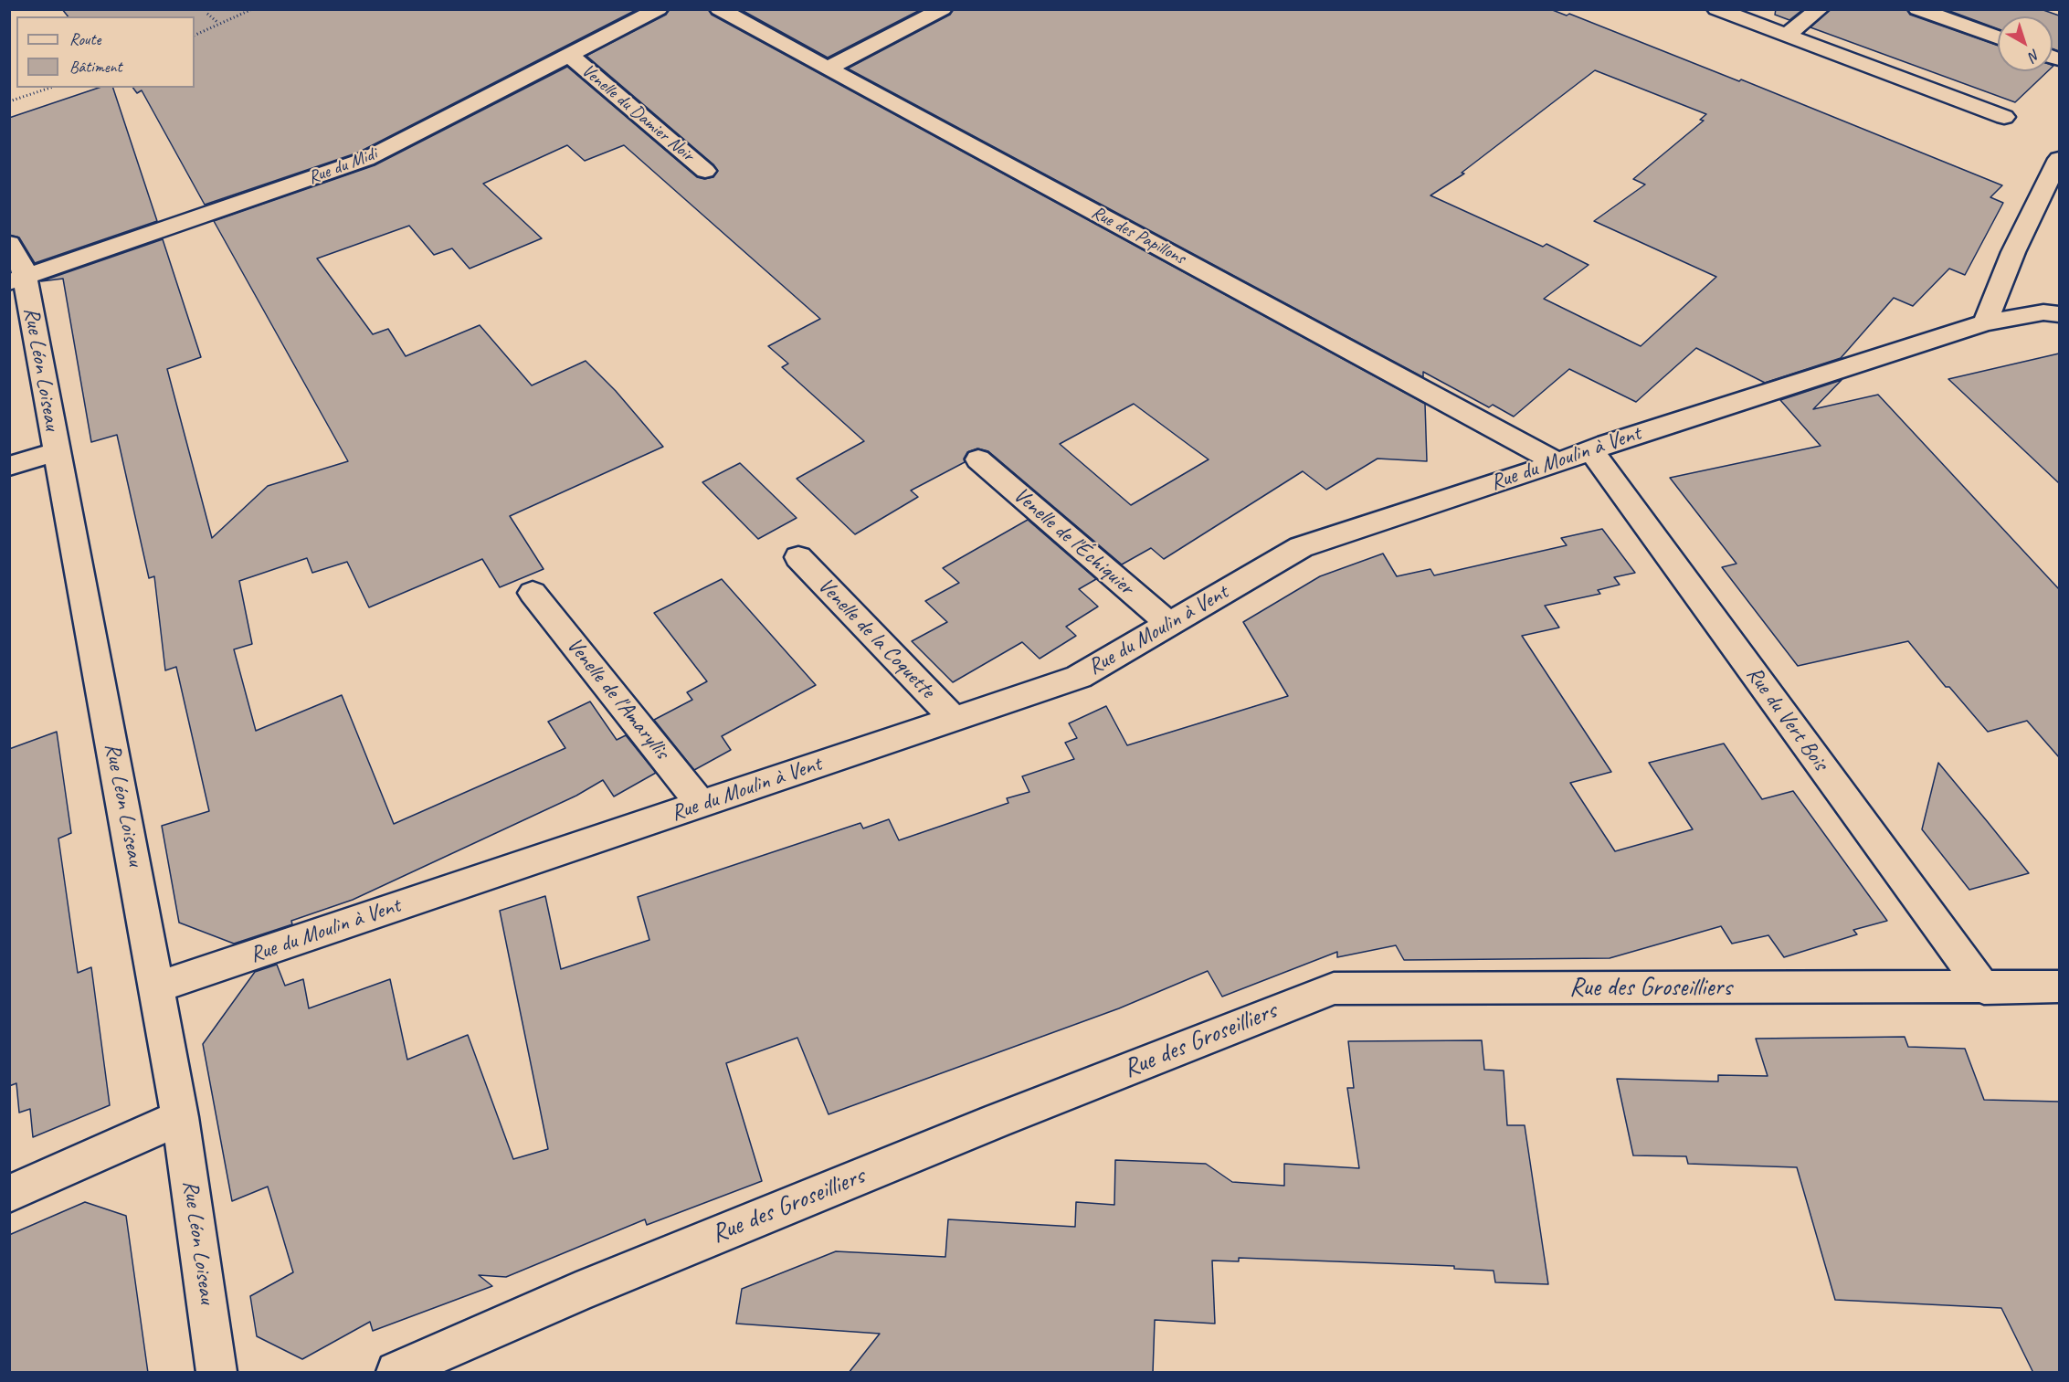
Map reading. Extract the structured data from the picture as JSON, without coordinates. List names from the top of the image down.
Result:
{
  "streets": {
    "street": [
      "Venelle du Damier Noir",
      "Rue du Midi",
      "Rue des Papillons",
      "Rue Léon Loiseau",
      "Rue du Moulin à Vent",
      "Venelle de l'Échiquier",
      "Venelle de la Coquette",
      "Venelle de l'Amaryllis",
      "Rue du Vert Bois",
      "Rue des Groseilliers"
    ]
  },
  "crossings": [
    ["Venelle du Damier Noir", "Rue du Midi"],
    ["Rue du Midi", "Rue Léon Loiseau"],
    ["Rue des Papillons", "Rue du Moulin à Vent"],
    ["Rue Léon Loiseau", "Rue du Moulin à Vent"],
    ["Rue du Moulin à Vent", "Venelle de l'Échiquier"],
    ["Rue du Moulin à Vent", "Venelle de la Coquette"],
    ["Rue du Moulin à Vent", "Venelle de l'Amaryllis"],
    ["Rue du Moulin à Vent", "Rue du Vert Bois"],
    ["Rue du Vert Bois", "Rue des Groseilliers"]
  ],
  "legend": ["Route", "Bâtiment"],
  "north": "bottom right"
}
